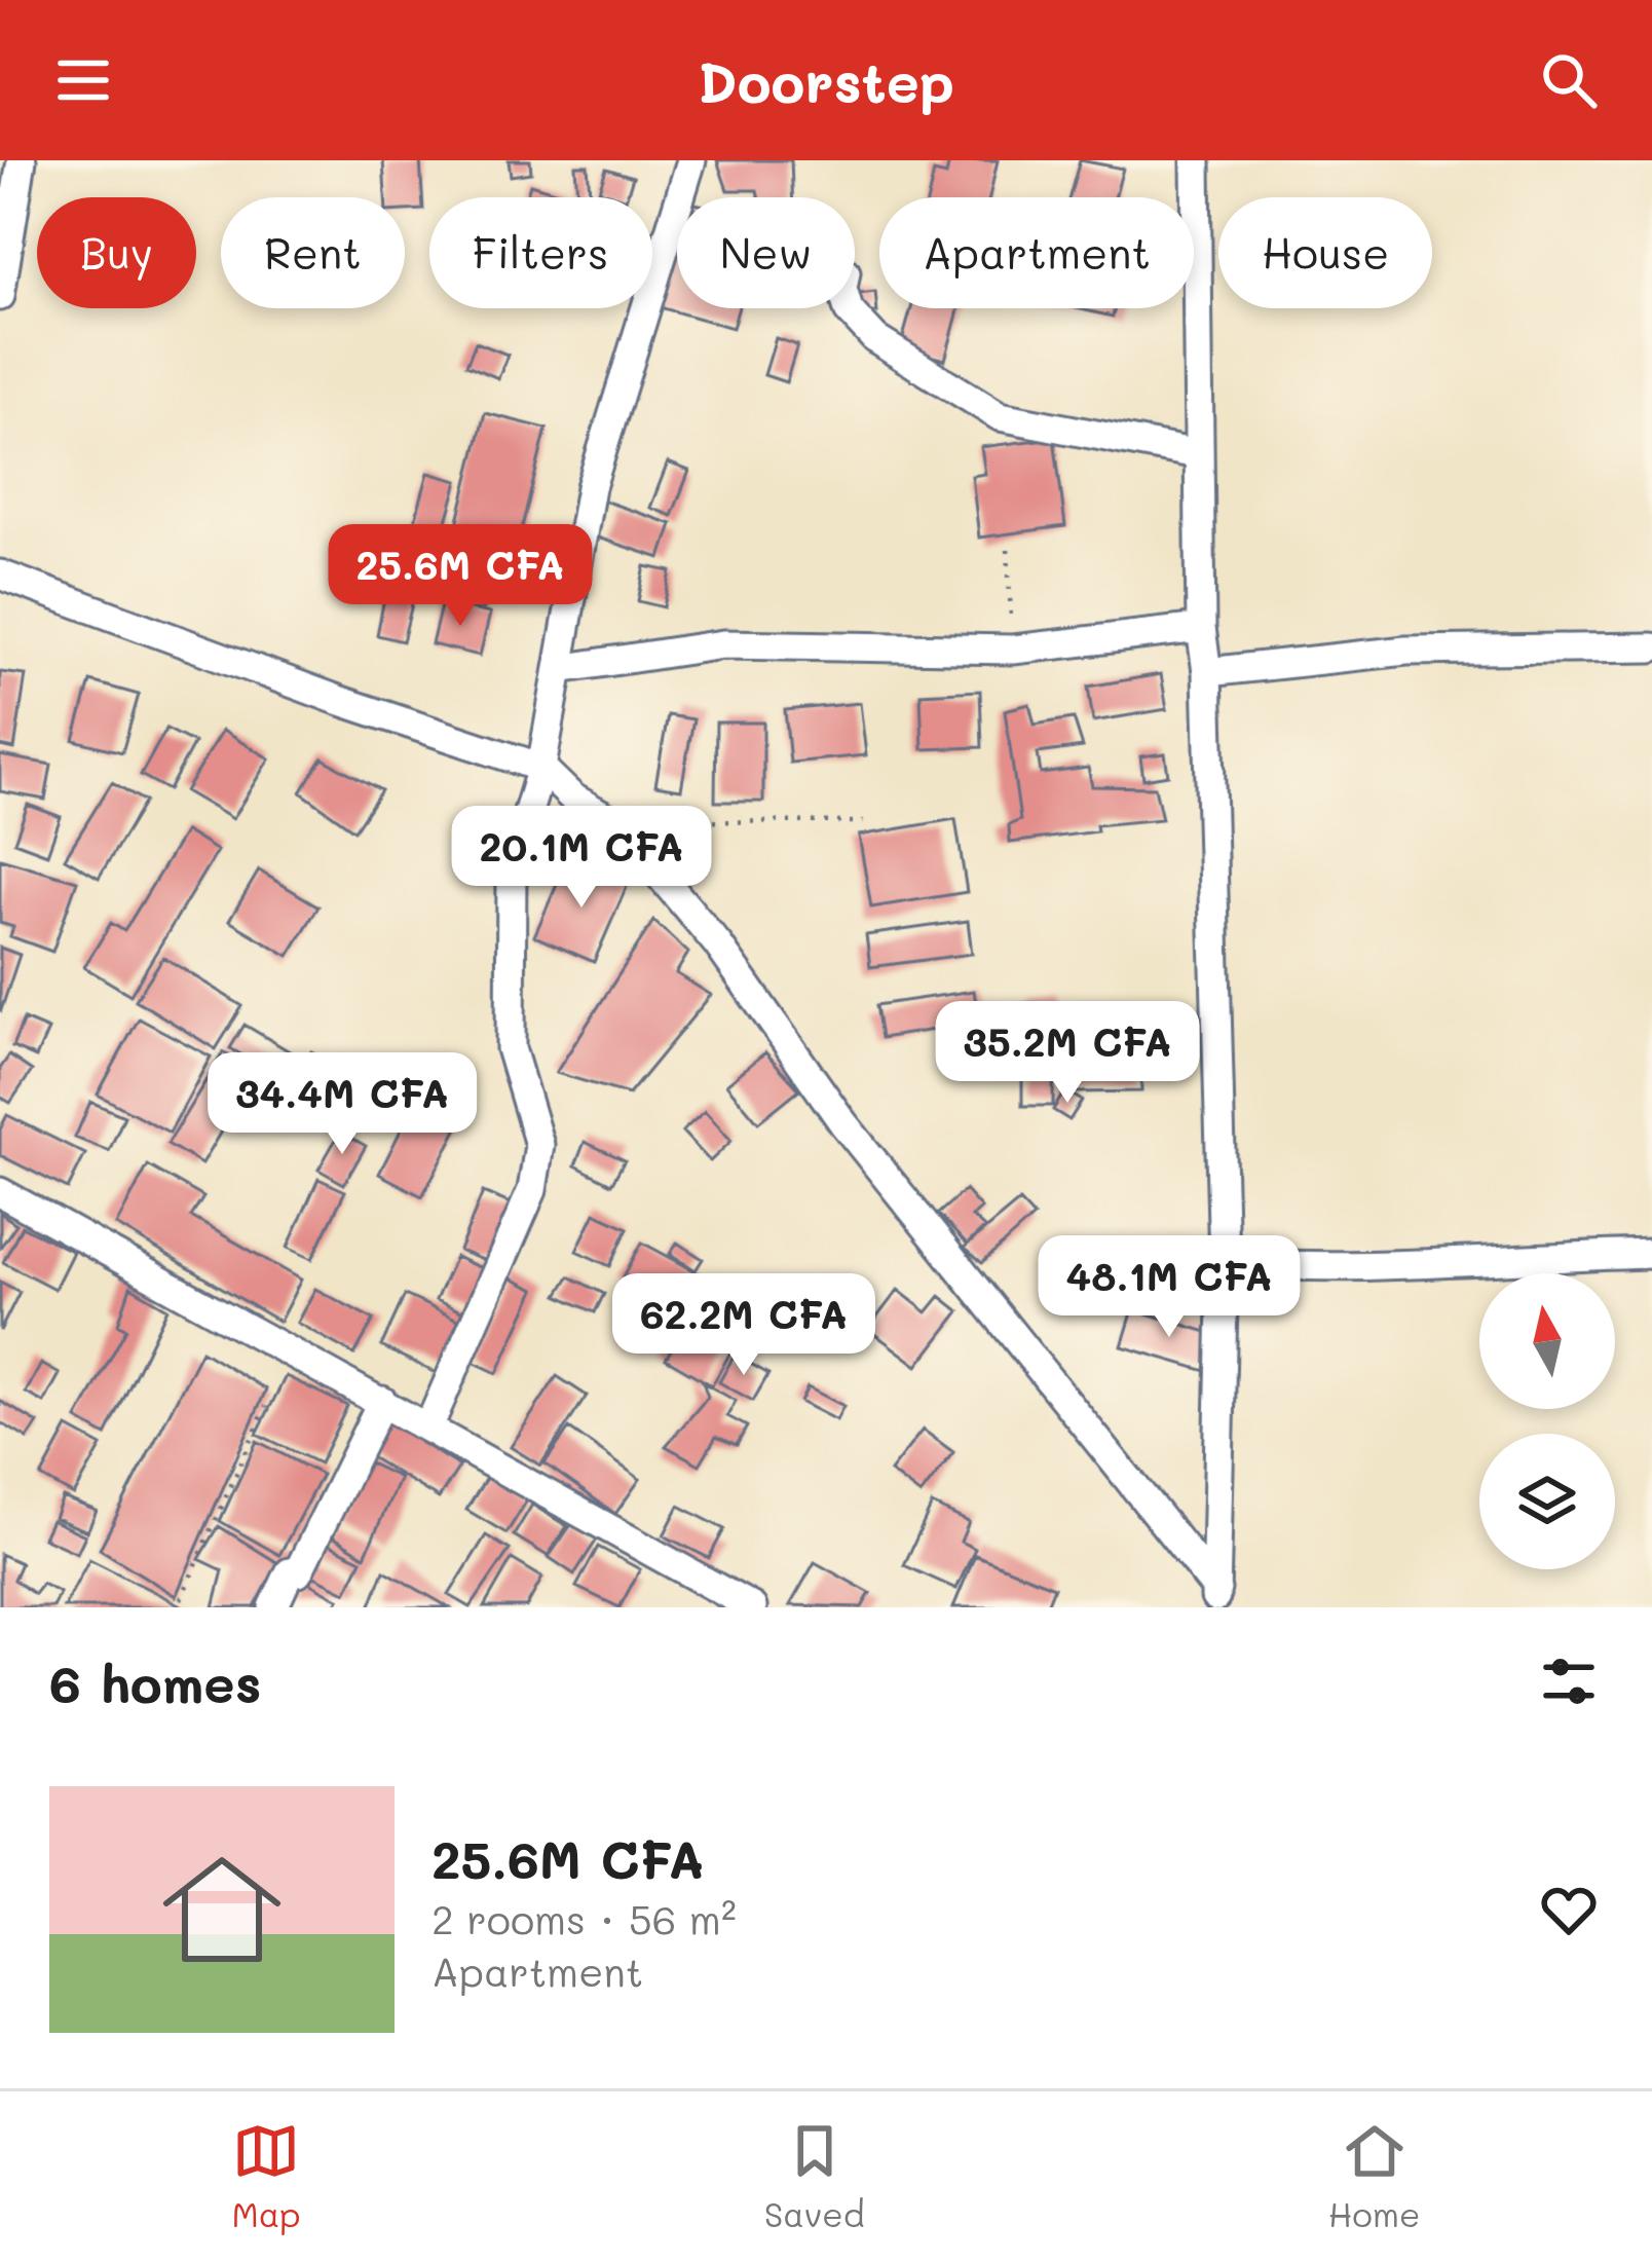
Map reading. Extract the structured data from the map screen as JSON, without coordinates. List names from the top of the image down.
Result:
{
  "north": "top",
  "page": {
    "header": "Doorstep",
    "chip": [
      "Buy",
      "Rent",
      "Filters",
      "New",
      "Apartment",
      "House"
    ],
    "price": [
      "25.6M CFA",
      "20.1M CFA",
      "35.2M CFA",
      "34.4M CFA",
      "48.1M CFA",
      "62.2M CFA"
    ],
    "heading": "6 homes",
    "list": [
      {
        "name": "25.6M CFA",
        "note": "2 rooms · 56 m² · Apartment"
      }
    ],
    "tabs": ["Map", "Saved", "Home"]
  }
}
